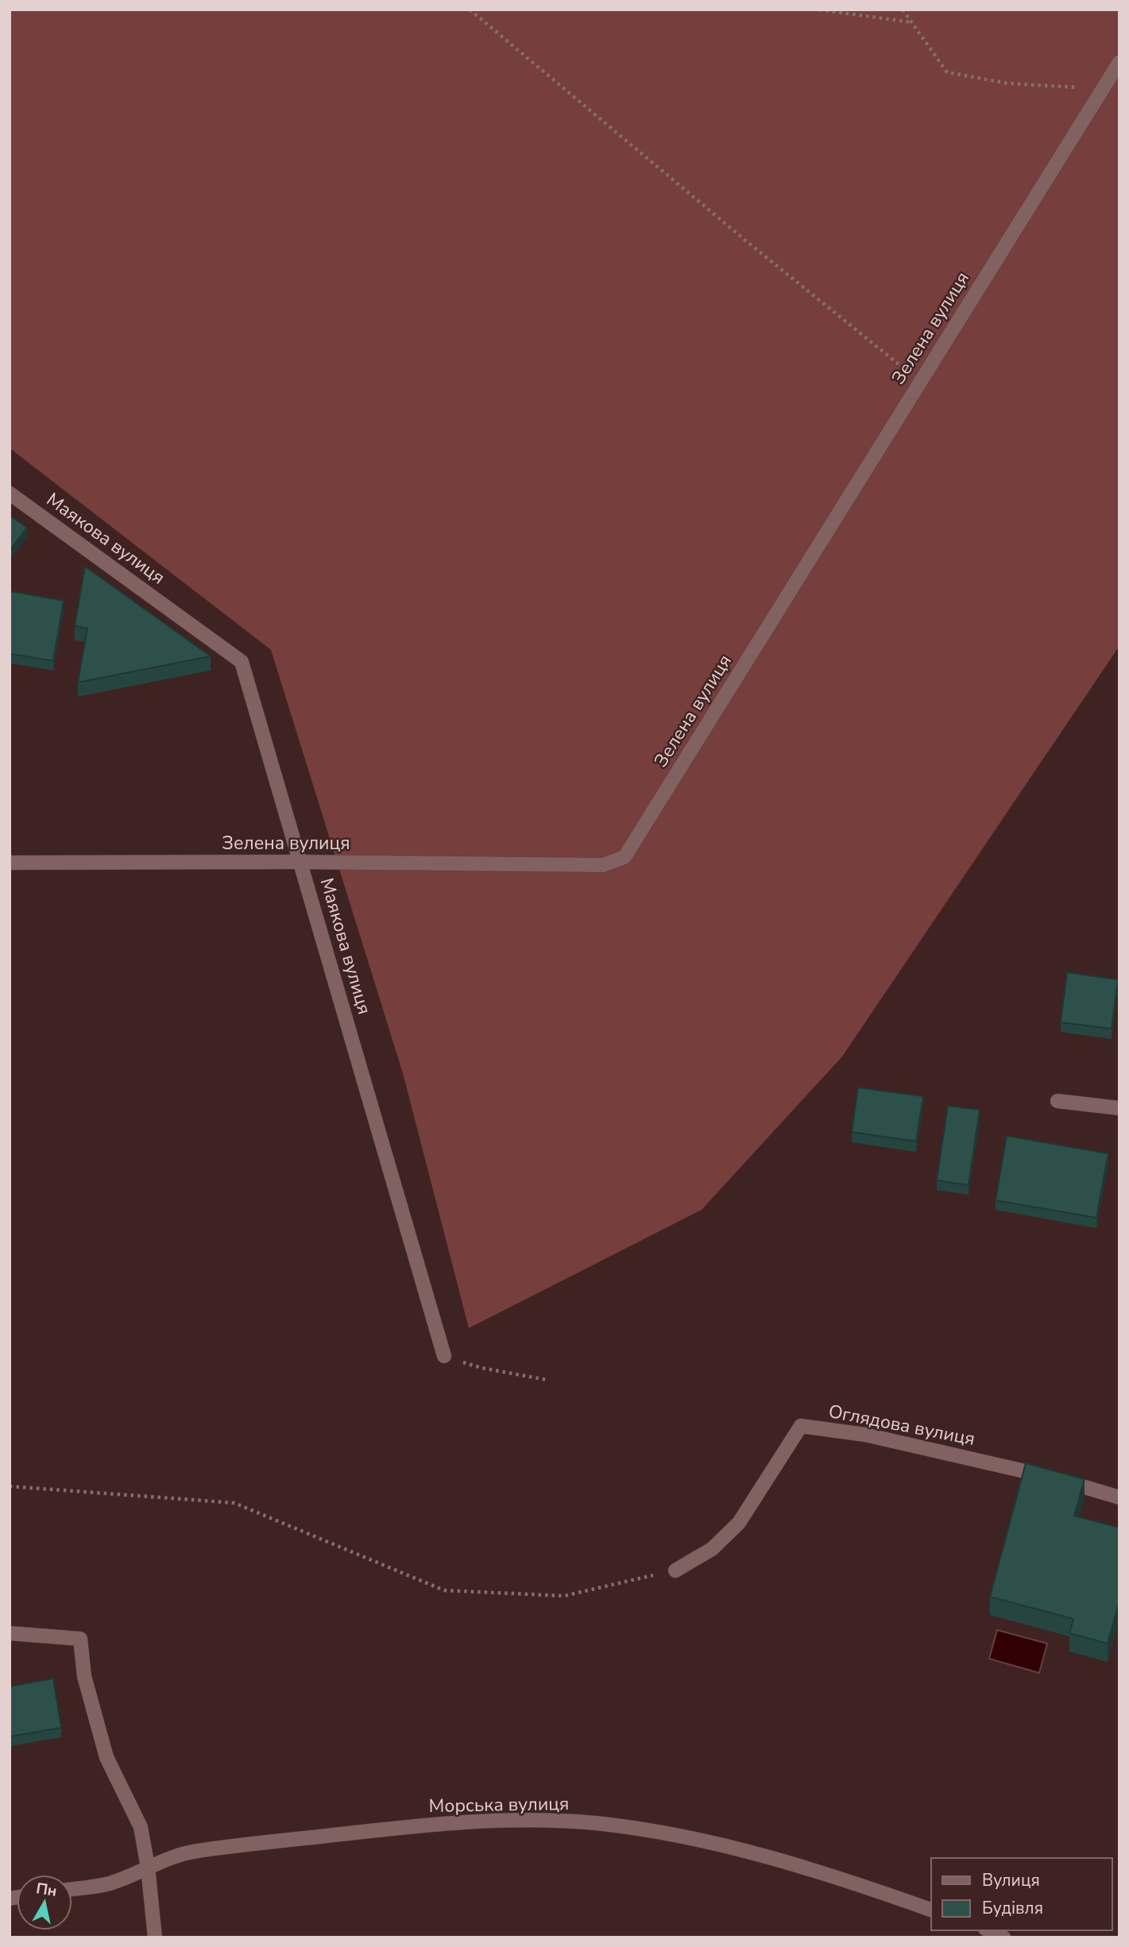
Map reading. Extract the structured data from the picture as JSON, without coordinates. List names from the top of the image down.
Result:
{
  "streets": {
    "street": [
      "Зелена вулиця",
      "Маякова вулиця",
      "Оглядова вулиця",
      "Морська вулиця"
    ]
  },
  "crossings": [
    ["Зелена вулиця", "Маякова вулиця"]
  ],
  "legend": ["Вулиця", "Будівля"],
  "north": "top"
}
